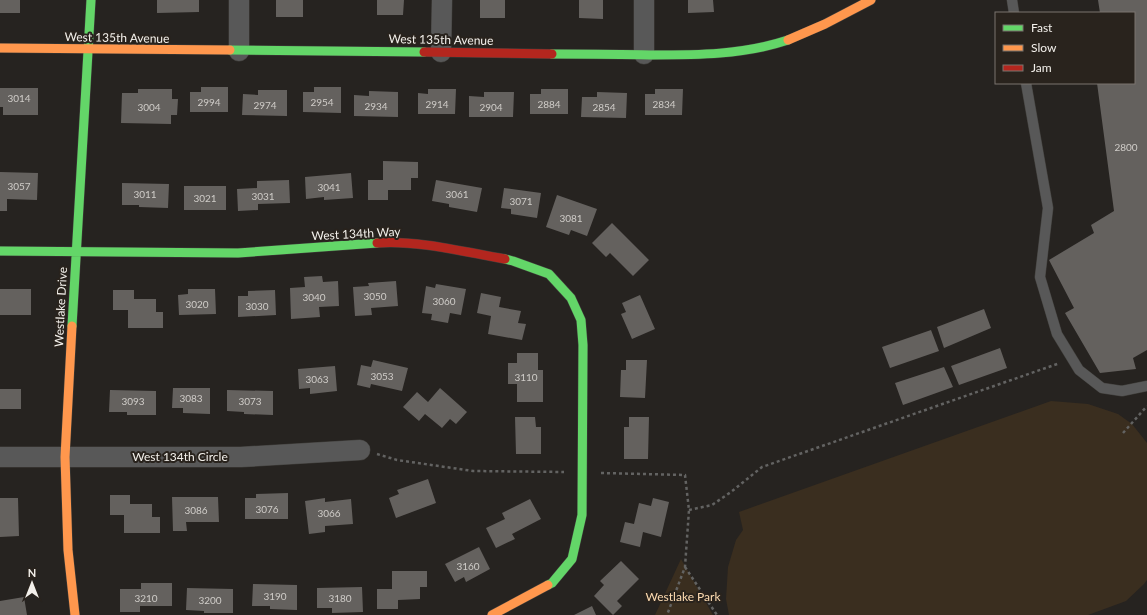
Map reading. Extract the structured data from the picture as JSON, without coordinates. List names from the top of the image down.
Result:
{
  "streets": {
    "street": [
      "West 135th Avenue",
      "West 134th Way",
      "Westlake Drive",
      "West 134th Circle"
    ]
  },
  "crossings": [
    ["West 135th Avenue", "Westlake Drive"],
    ["West 134th Way", "Westlake Drive"],
    ["Westlake Drive", "West 134th Circle"]
  ],
  "parks": ["Westlake Park"],
  "house_numbers": [
    "3014",
    "2994",
    "2954",
    "2914",
    "2884",
    "2834",
    "2974",
    "2934",
    "3004",
    "2904",
    "2854",
    "2800",
    "3057",
    "3041",
    "3011",
    "3061",
    "3031",
    "3021",
    "3071",
    "3081",
    "3050",
    "3040",
    "3060",
    "3020",
    "3030",
    "3053",
    "3110",
    "3063",
    "3083",
    "3093",
    "3073",
    "3076",
    "3086",
    "3066",
    "3160",
    "3190",
    "3210",
    "3180",
    "3200"
  ],
  "legend": ["Fast", "Slow", "Jam"],
  "north": "top"
}
